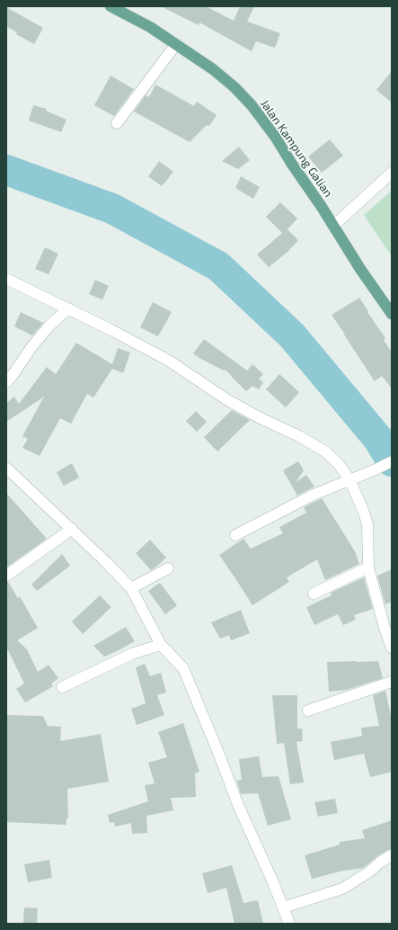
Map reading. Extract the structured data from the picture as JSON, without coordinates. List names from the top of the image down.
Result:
{
  "streets": {
    "main road": ["Jalan Kampung Galian"]
  }
}
